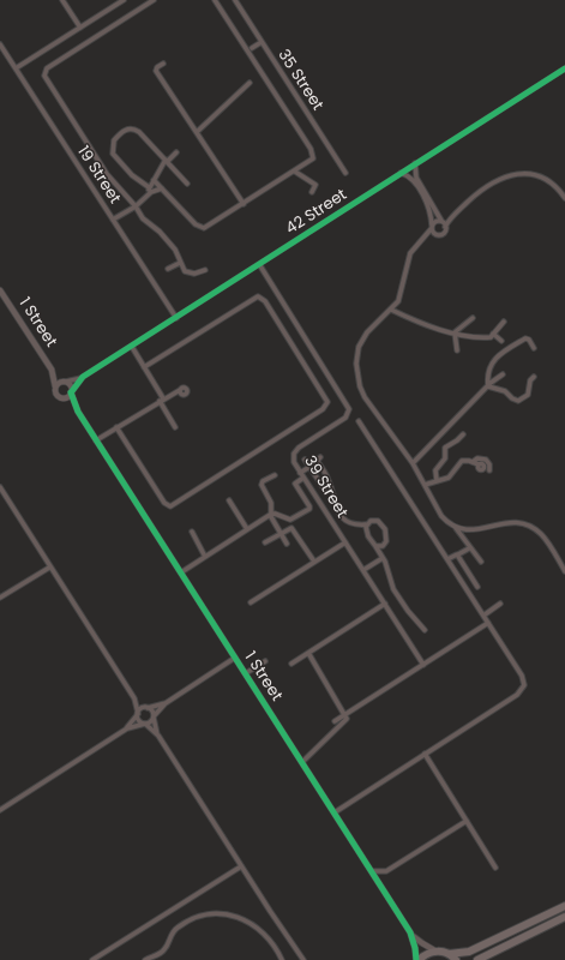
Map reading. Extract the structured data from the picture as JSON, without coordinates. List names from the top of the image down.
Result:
{
  "streets": {
    "street": [
      "35 Street",
      "19 Street",
      "42 Street",
      "1 Street",
      "39 Street"
    ]
  },
  "crossings": [
    ["19 Street", "42 Street"],
    ["42 Street", "1 Street"],
    ["42 Street", "39 Street"]
  ]
}
